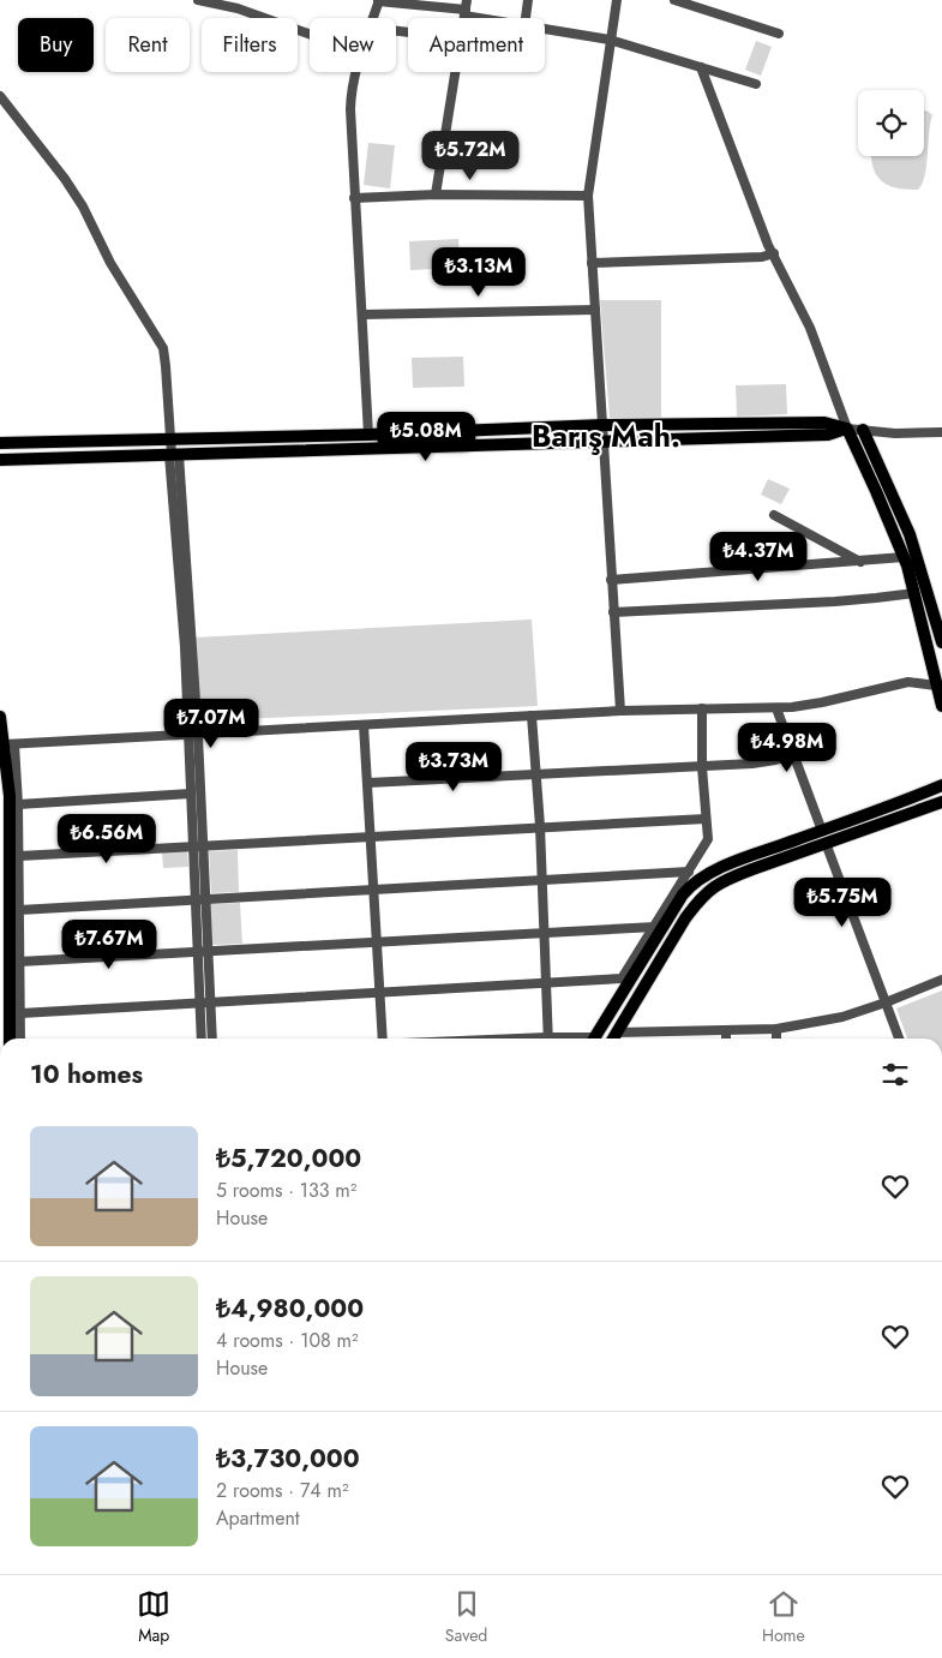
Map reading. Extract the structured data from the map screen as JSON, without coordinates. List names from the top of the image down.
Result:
{
  "districts": ["Barış Mah."],
  "page": {
    "chip": [
      "Buy",
      "Rent",
      "Filters",
      "New",
      "Apartment"
    ],
    "price": [
      "₺5.72M",
      "₺3.13M",
      "₺5.08M",
      "₺4.37M",
      "₺7.07M",
      "₺4.98M",
      "₺3.73M",
      "₺6.56M",
      "₺5.75M",
      "₺7.67M"
    ],
    "heading": "10 homes",
    "list": [
      {
        "name": "₺5,720,000",
        "note": "5 rooms · 133 m² · House"
      },
      {
        "name": "₺4,980,000",
        "note": "4 rooms · 108 m² · House"
      },
      {
        "name": "₺3,730,000",
        "note": "2 rooms · 74 m² · Apartment"
      }
    ],
    "tabs": ["Map", "Saved", "Home"]
  }
}
